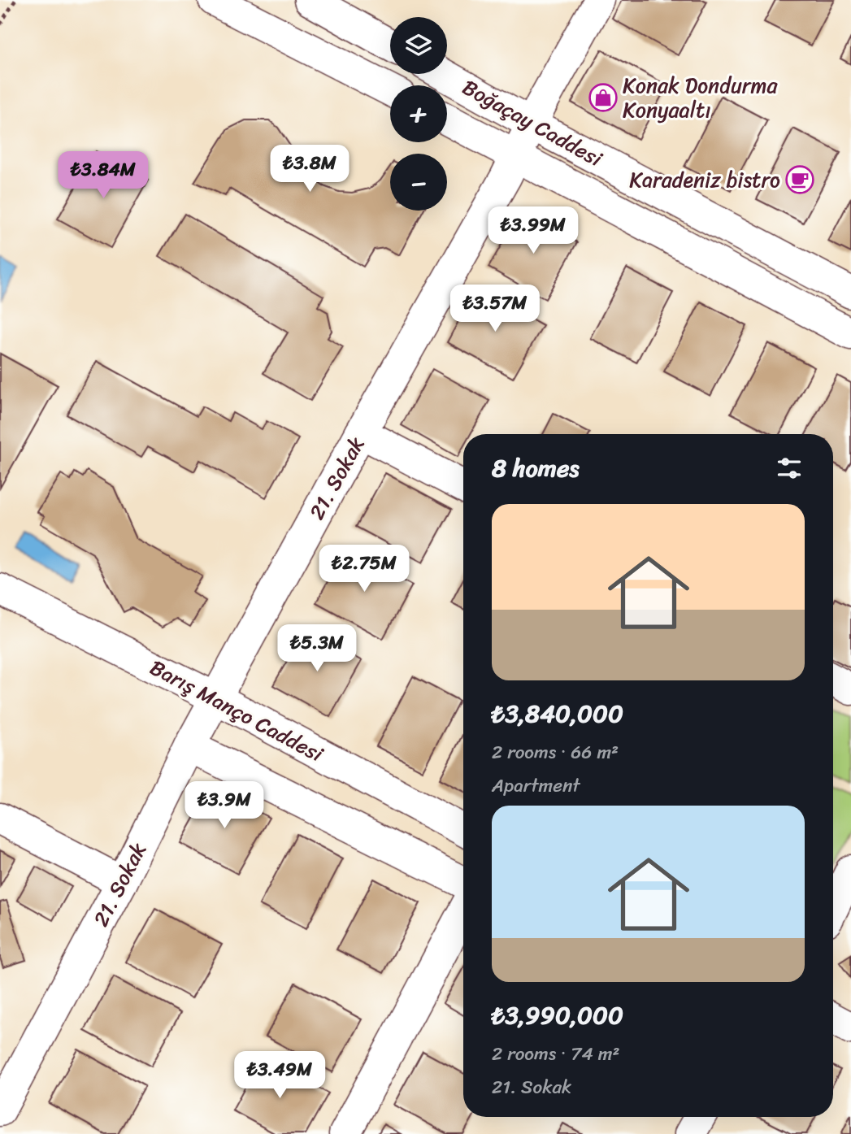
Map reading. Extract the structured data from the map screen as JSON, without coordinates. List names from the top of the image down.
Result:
{
  "streets": {
    "street": ["Boğaçay Caddesi", "21. Sokak", "Barış Manço Caddesi"]
  },
  "crossings": [
    ["Boğaçay Caddesi", "21. Sokak"],
    ["21. Sokak", "Barış Manço Caddesi"]
  ],
  "places": {
    "shop": ["Konak Dondurma Konyaaltı"],
    "cafe": ["Karadeniz bistro"]
  },
  "page": {
    "map_buttons": ["+", "−"],
    "price": [
      "₺3.8M",
      "₺3.84M",
      "₺3.99M",
      "₺3.57M",
      "₺2.75M",
      "₺5.3M",
      "₺3.9M",
      "₺3.49M"
    ],
    "heading": "8 homes",
    "list": [
      {
        "name": "₺3,840,000",
        "note": "2 rooms · 66 m² · Apartment"
      },
      {
        "name": "₺3,990,000",
        "note": "2 rooms · 74 m² · 21. Sokak"
      }
    ]
  }
}
